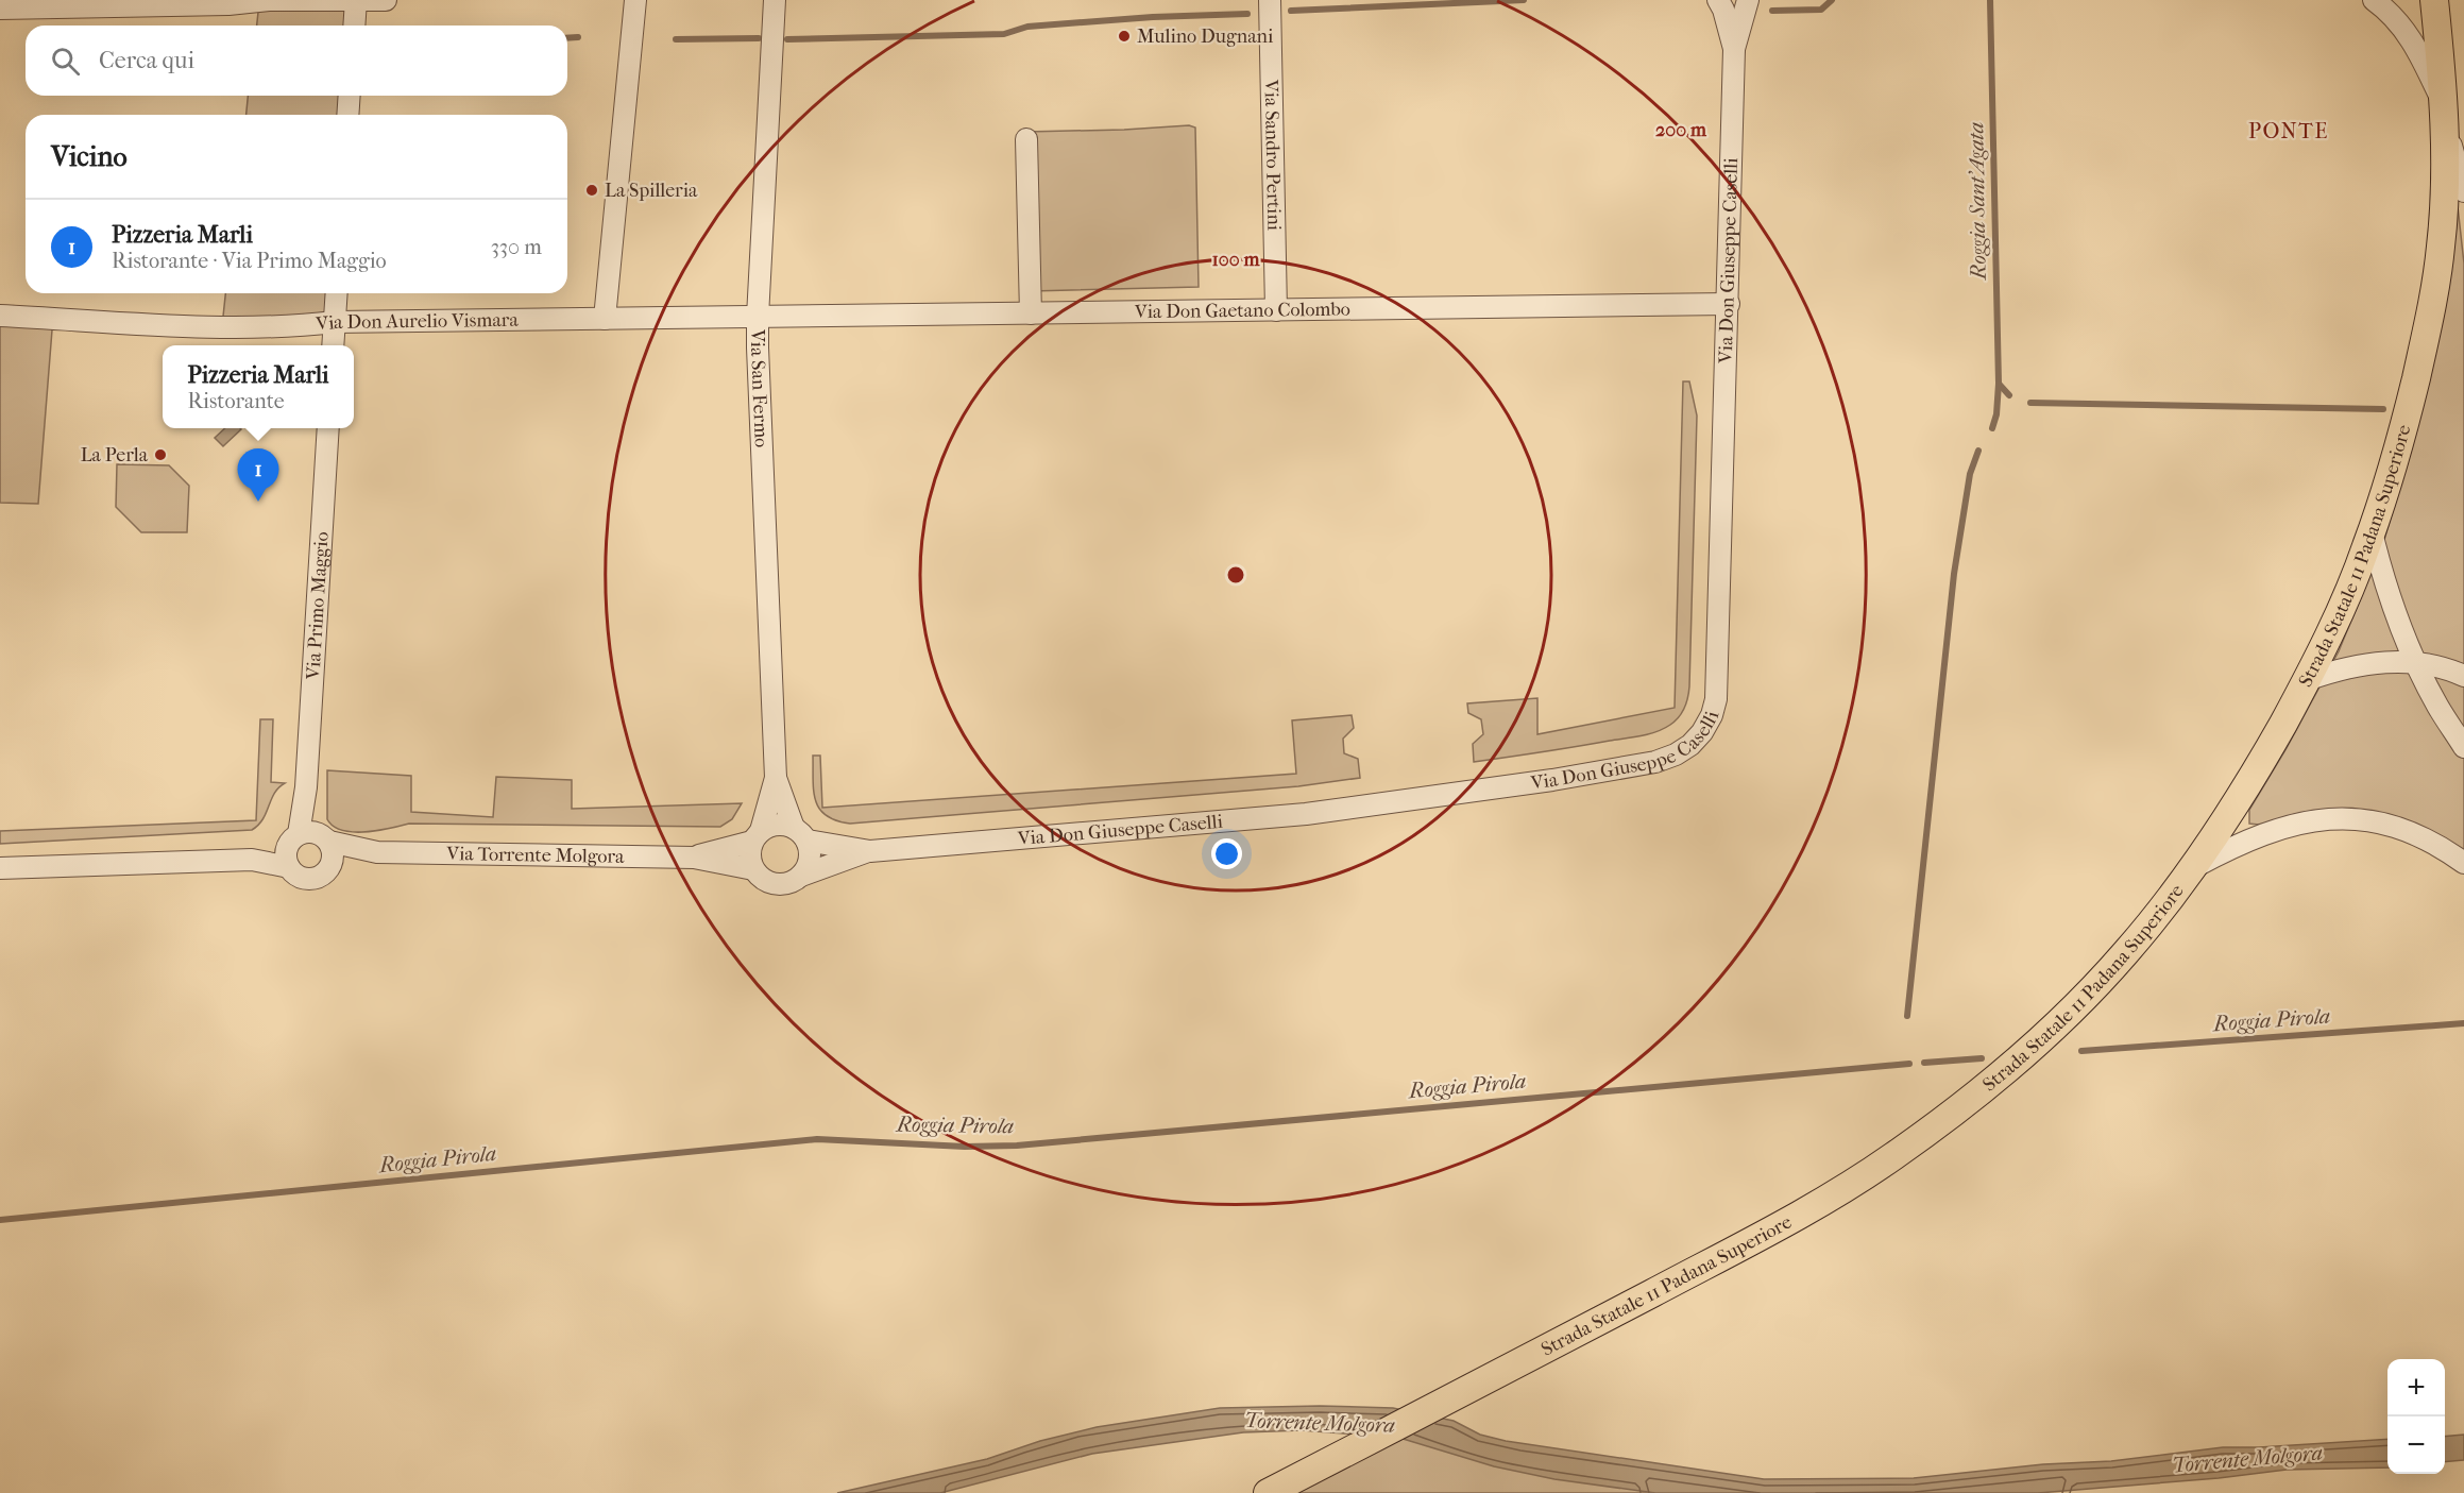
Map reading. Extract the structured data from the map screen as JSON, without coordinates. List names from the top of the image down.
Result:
{
  "streets": {
    "main road": ["Strada Statale 11 Padana Superiore"],
    "street": [
      "Via Sandro Pertini",
      "Via Don Giuseppe Caselli",
      "Via Don Gaetano Colombo",
      "Via Don Aurelio Vismara",
      "Via San Fermo",
      "Via Primo Maggio",
      "Via Torrente Molgora"
    ]
  },
  "crossings": [
    ["Via Sandro Pertini", "Via Don Gaetano Colombo"],
    ["Via Don Giuseppe Caselli", "Via Don Gaetano Colombo"],
    ["Via Don Giuseppe Caselli", "Via Torrente Molgora"],
    ["Via Don Gaetano Colombo", "Via Don Aurelio Vismara"],
    ["Via Don Gaetano Colombo", "Via San Fermo"],
    ["Via Don Aurelio Vismara", "Via San Fermo"],
    ["Via Primo Maggio", "Via Torrente Molgora"]
  ],
  "districts": ["PONTE"],
  "water": ["Roggia Sant'Agata", "Roggia Pirola", "Torrente Molgora"],
  "places": ["Mulino Dugnani", "La Spilleria", "La Perla"],
  "page": {
    "search": "Cerca qui",
    "heading": "Vicino",
    "list": [
      {
        "mark": "1",
        "name": "Pizzeria Marli",
        "note": "Ristorante · Via Primo Maggio",
        "value": "330 m"
      }
    ],
    "popup": ["Pizzeria Marli", "Ristorante"],
    "pins": "1",
    "map_buttons": ["+", "−"]
  },
  "rings": ["200 m", "100 m"]
}
